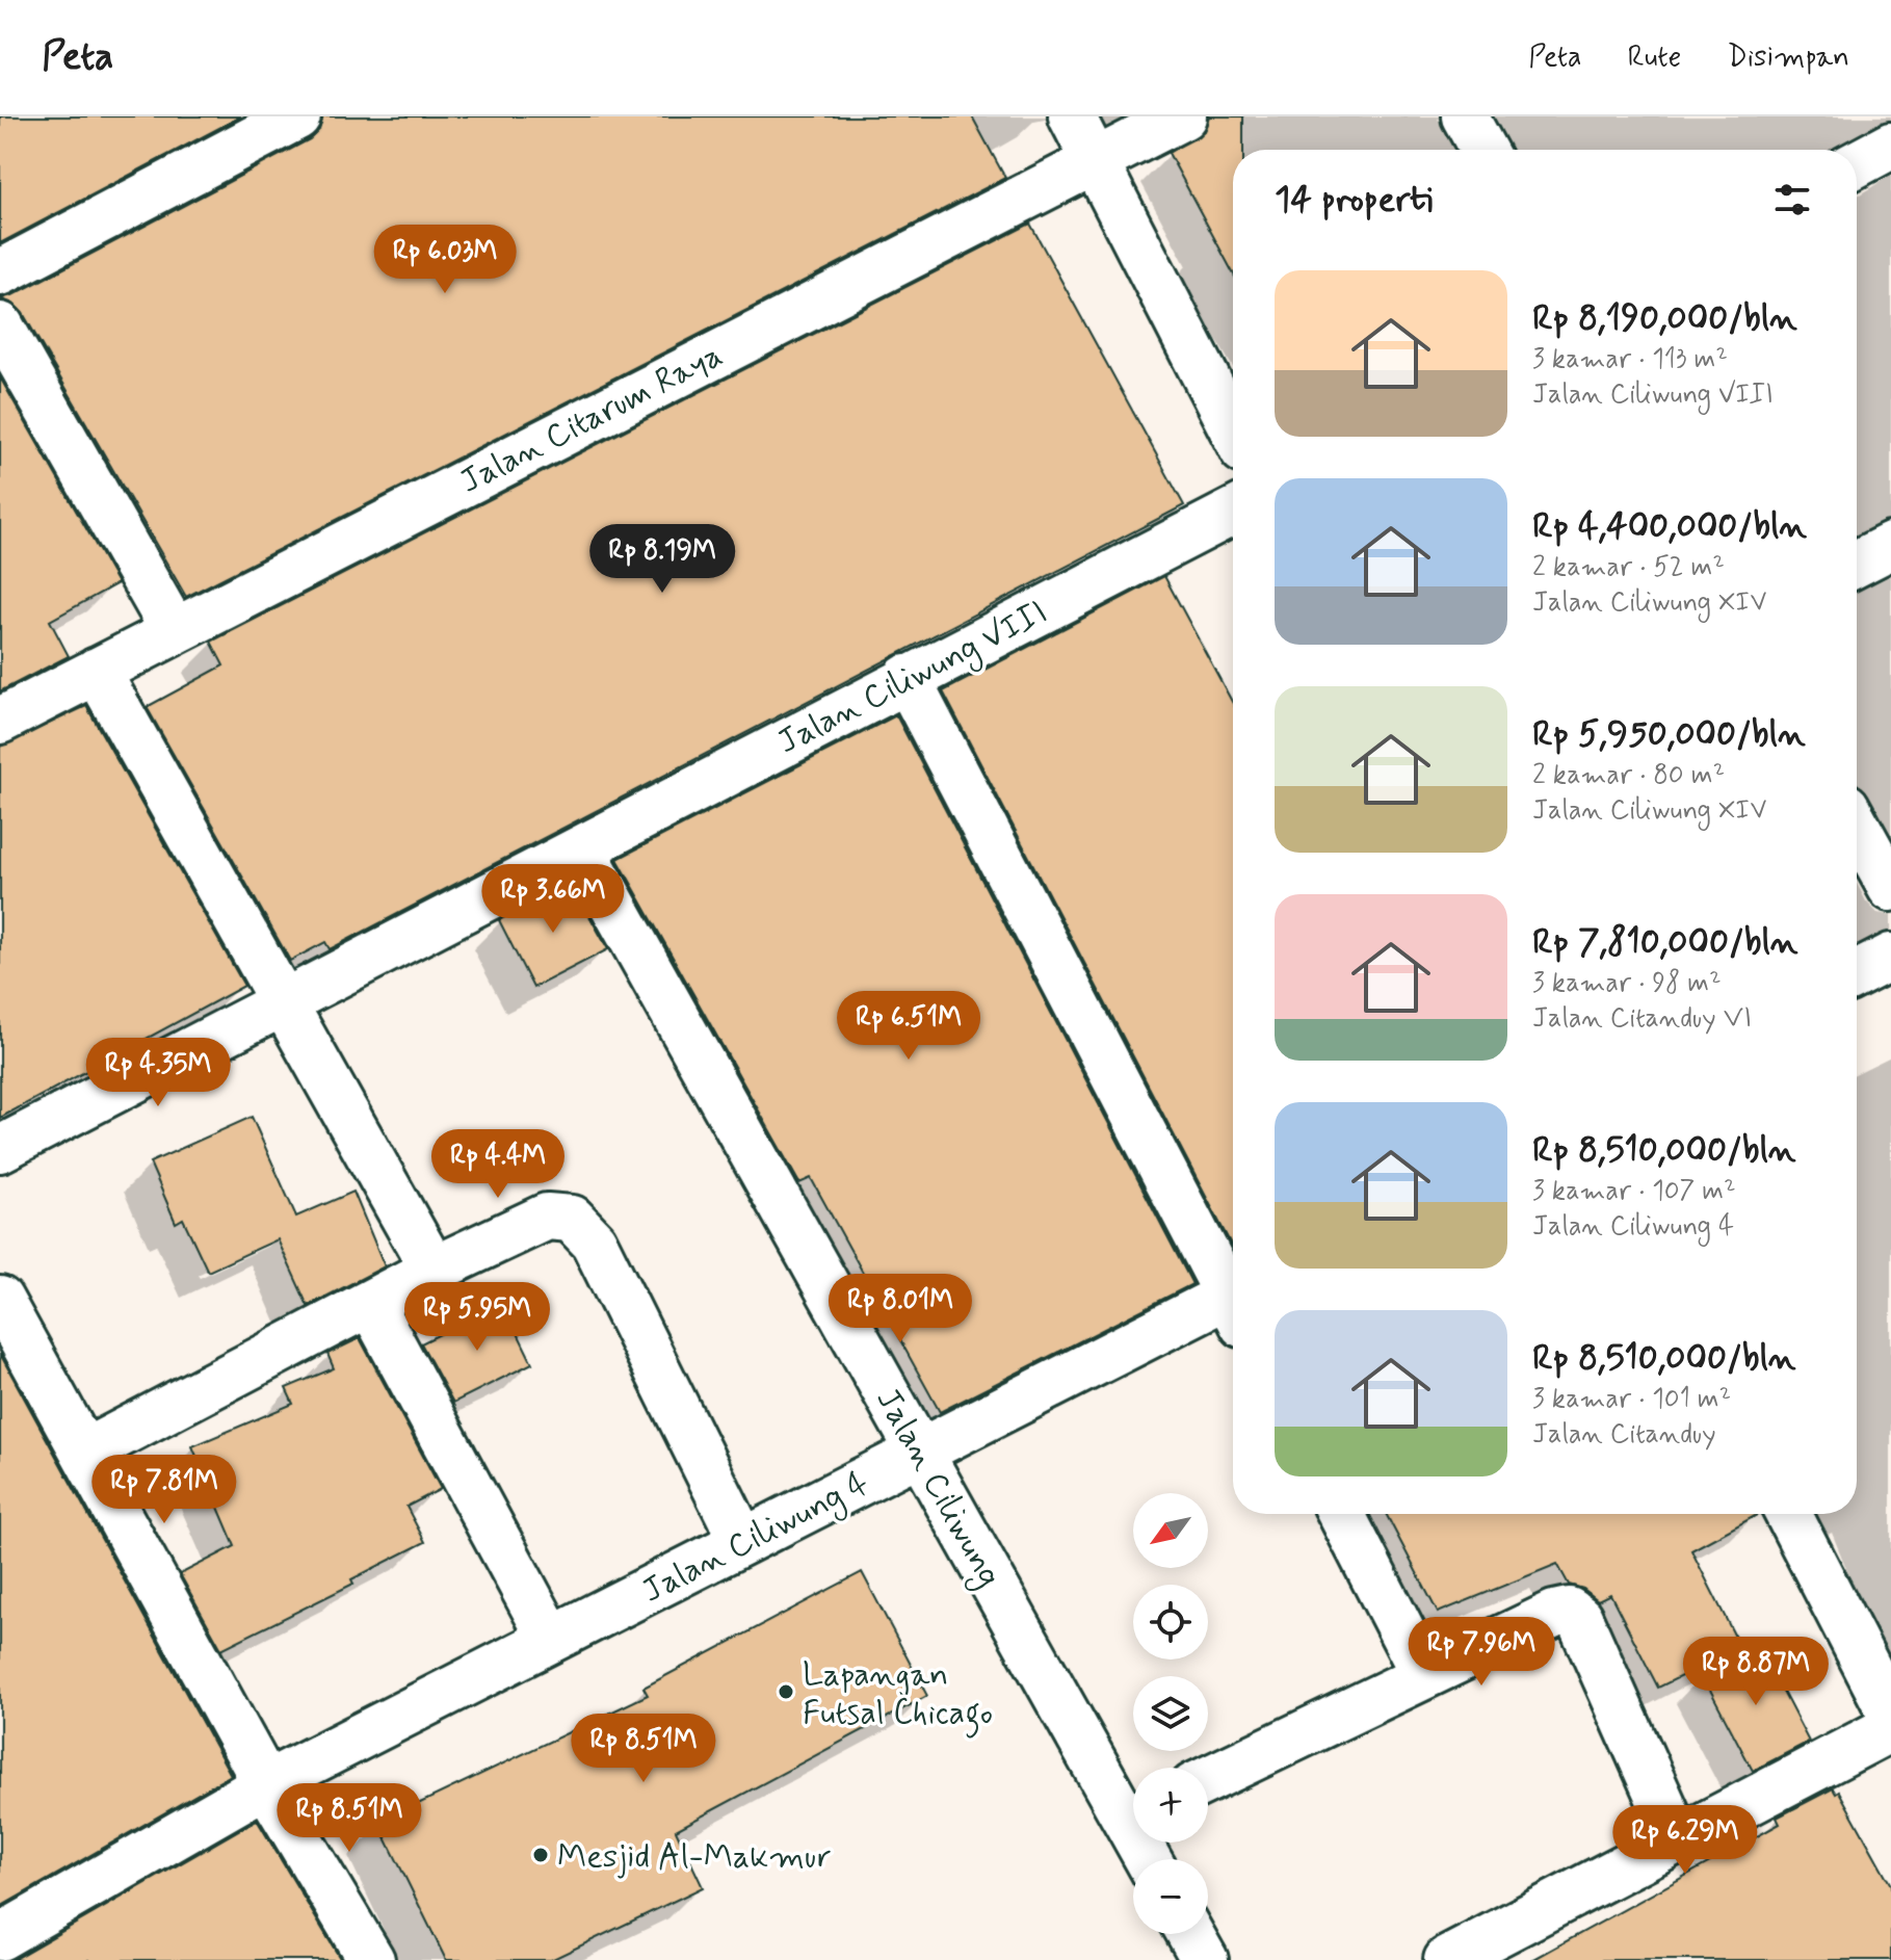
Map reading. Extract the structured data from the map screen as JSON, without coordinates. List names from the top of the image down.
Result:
{
  "streets": {
    "street": [
      "Jalan Citarum Raya",
      "Jalan Ciliwung VIII",
      "Jalan Ciliwung",
      "Jalan Ciliwung 4"
    ]
  },
  "crossings": [
    ["Jalan Ciliwung VIII", "Jalan Ciliwung"],
    ["Jalan Ciliwung", "Jalan Ciliwung 4"]
  ],
  "places": ["Lapangan Futsal Chicago", "Mesjid Al-Makmur"],
  "north": "bottom left",
  "page": {
    "header": "Peta",
    "nav": ["Peta", "Rute", "Disimpan"],
    "heading": "14 properti",
    "price": [
      "Rp 6.03M",
      "Rp 8.19M",
      "Rp 3.66M",
      "Rp 6.51M",
      "Rp 4.35M",
      "Rp 4.4M",
      "Rp 8.01M",
      "Rp 5.95M",
      "Rp 7.81M",
      "Rp 7.96M",
      "Rp 8.87M",
      "Rp 8.51M",
      "Rp 8.51M",
      "Rp 6.29M"
    ],
    "list": [
      {
        "name": "Rp 8,190,000/bln",
        "note": "3 kamar · 113 m² · Jalan Ciliwung VIII"
      },
      {
        "name": "Rp 4,400,000/bln",
        "note": "2 kamar · 52 m² · Jalan Ciliwung XIV"
      },
      {
        "name": "Rp 5,950,000/bln",
        "note": "2 kamar · 80 m² · Jalan Ciliwung XIV"
      },
      {
        "name": "Rp 7,810,000/bln",
        "note": "3 kamar · 98 m² · Jalan Citanduy VI"
      },
      {
        "name": "Rp 8,510,000/bln",
        "note": "3 kamar · 107 m² · Jalan Ciliwung 4"
      },
      {
        "name": "Rp 8,510,000/bln",
        "note": "3 kamar · 101 m² · Jalan Citanduy"
      }
    ],
    "map_buttons": ["+", "−"]
  }
}
